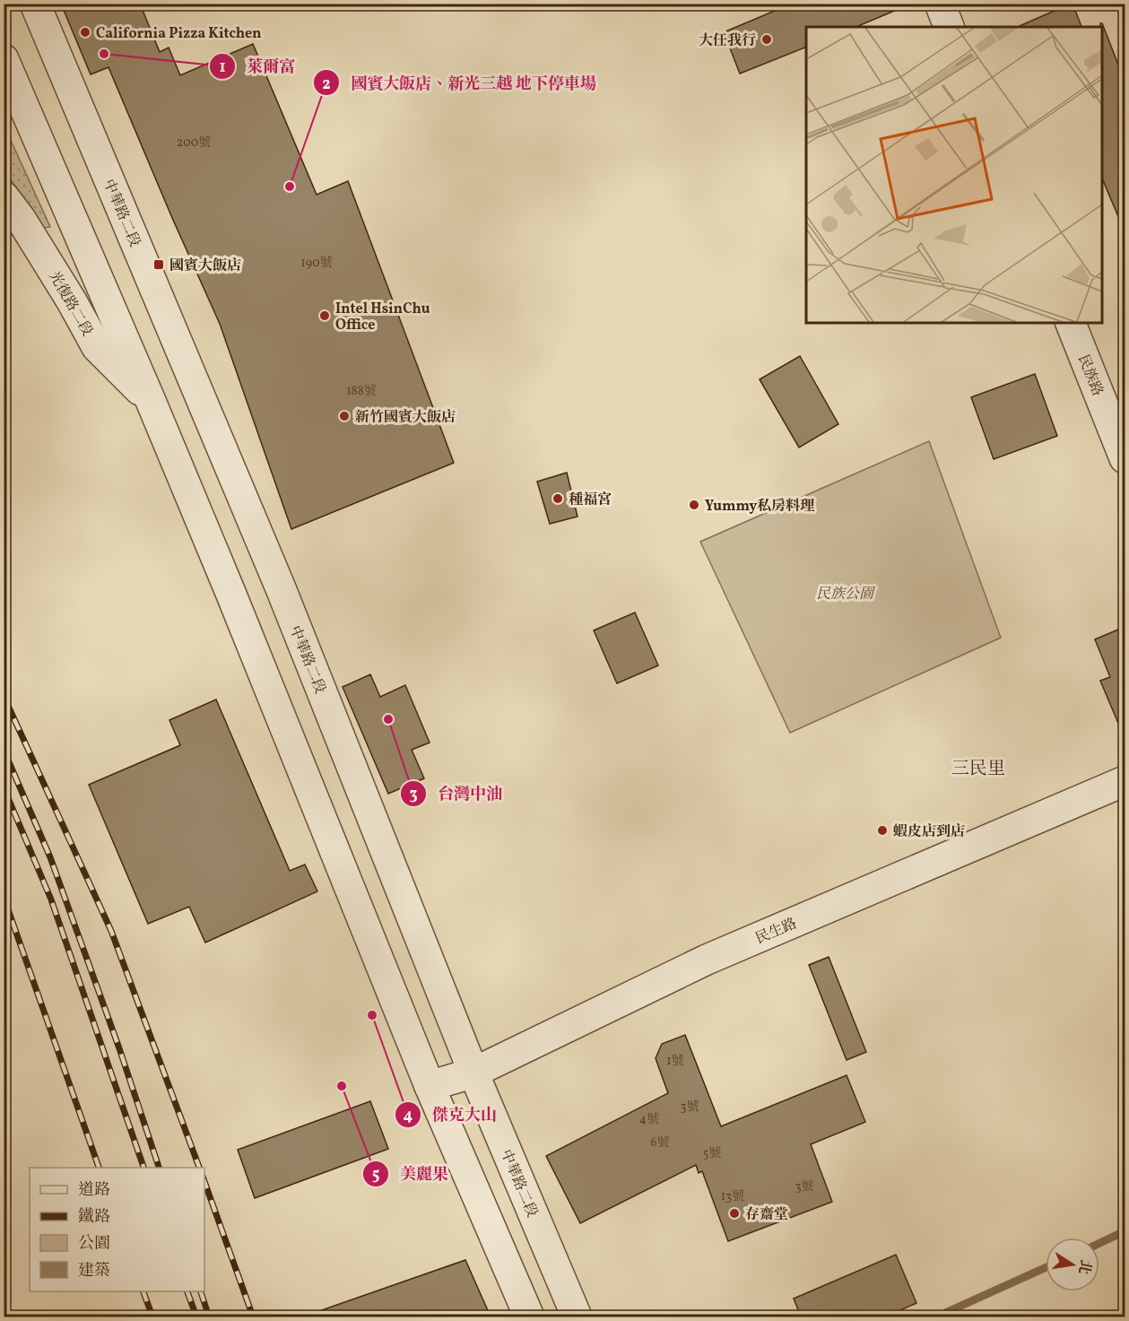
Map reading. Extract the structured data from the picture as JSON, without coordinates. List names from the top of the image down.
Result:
{
  "streets": {
    "street": [
      "中華路二段",
      "光復路二段",
      "民族路",
      "民生路"
    ]
  },
  "crossings": [
    ["中華路二段", "民生路"]
  ],
  "districts": ["三民里"],
  "parks": ["民族公園"],
  "places": {
    "other": [
      "California Pizza Kitchen",
      "大任我行",
      "萊爾富",
      "國賓大飯店、新光三越 地下停車場",
      "Intel HsinChu Office",
      "新竹國賓大飯店",
      "種福宮",
      "Yummy私房料理",
      "台灣中油",
      "蝦皮店到店",
      "傑克大山",
      "美麗果",
      "存齋堂"
    ],
    "transit": ["國賓大飯店"]
  },
  "house_numbers": [
    "200號",
    "190號",
    "188號",
    "1號",
    "3號",
    "4號",
    "6號",
    "5號",
    "3號",
    "13號"
  ],
  "legend": [
    "道路",
    "鐵路",
    "公園",
    "建築"
  ],
  "north": "right"
}
